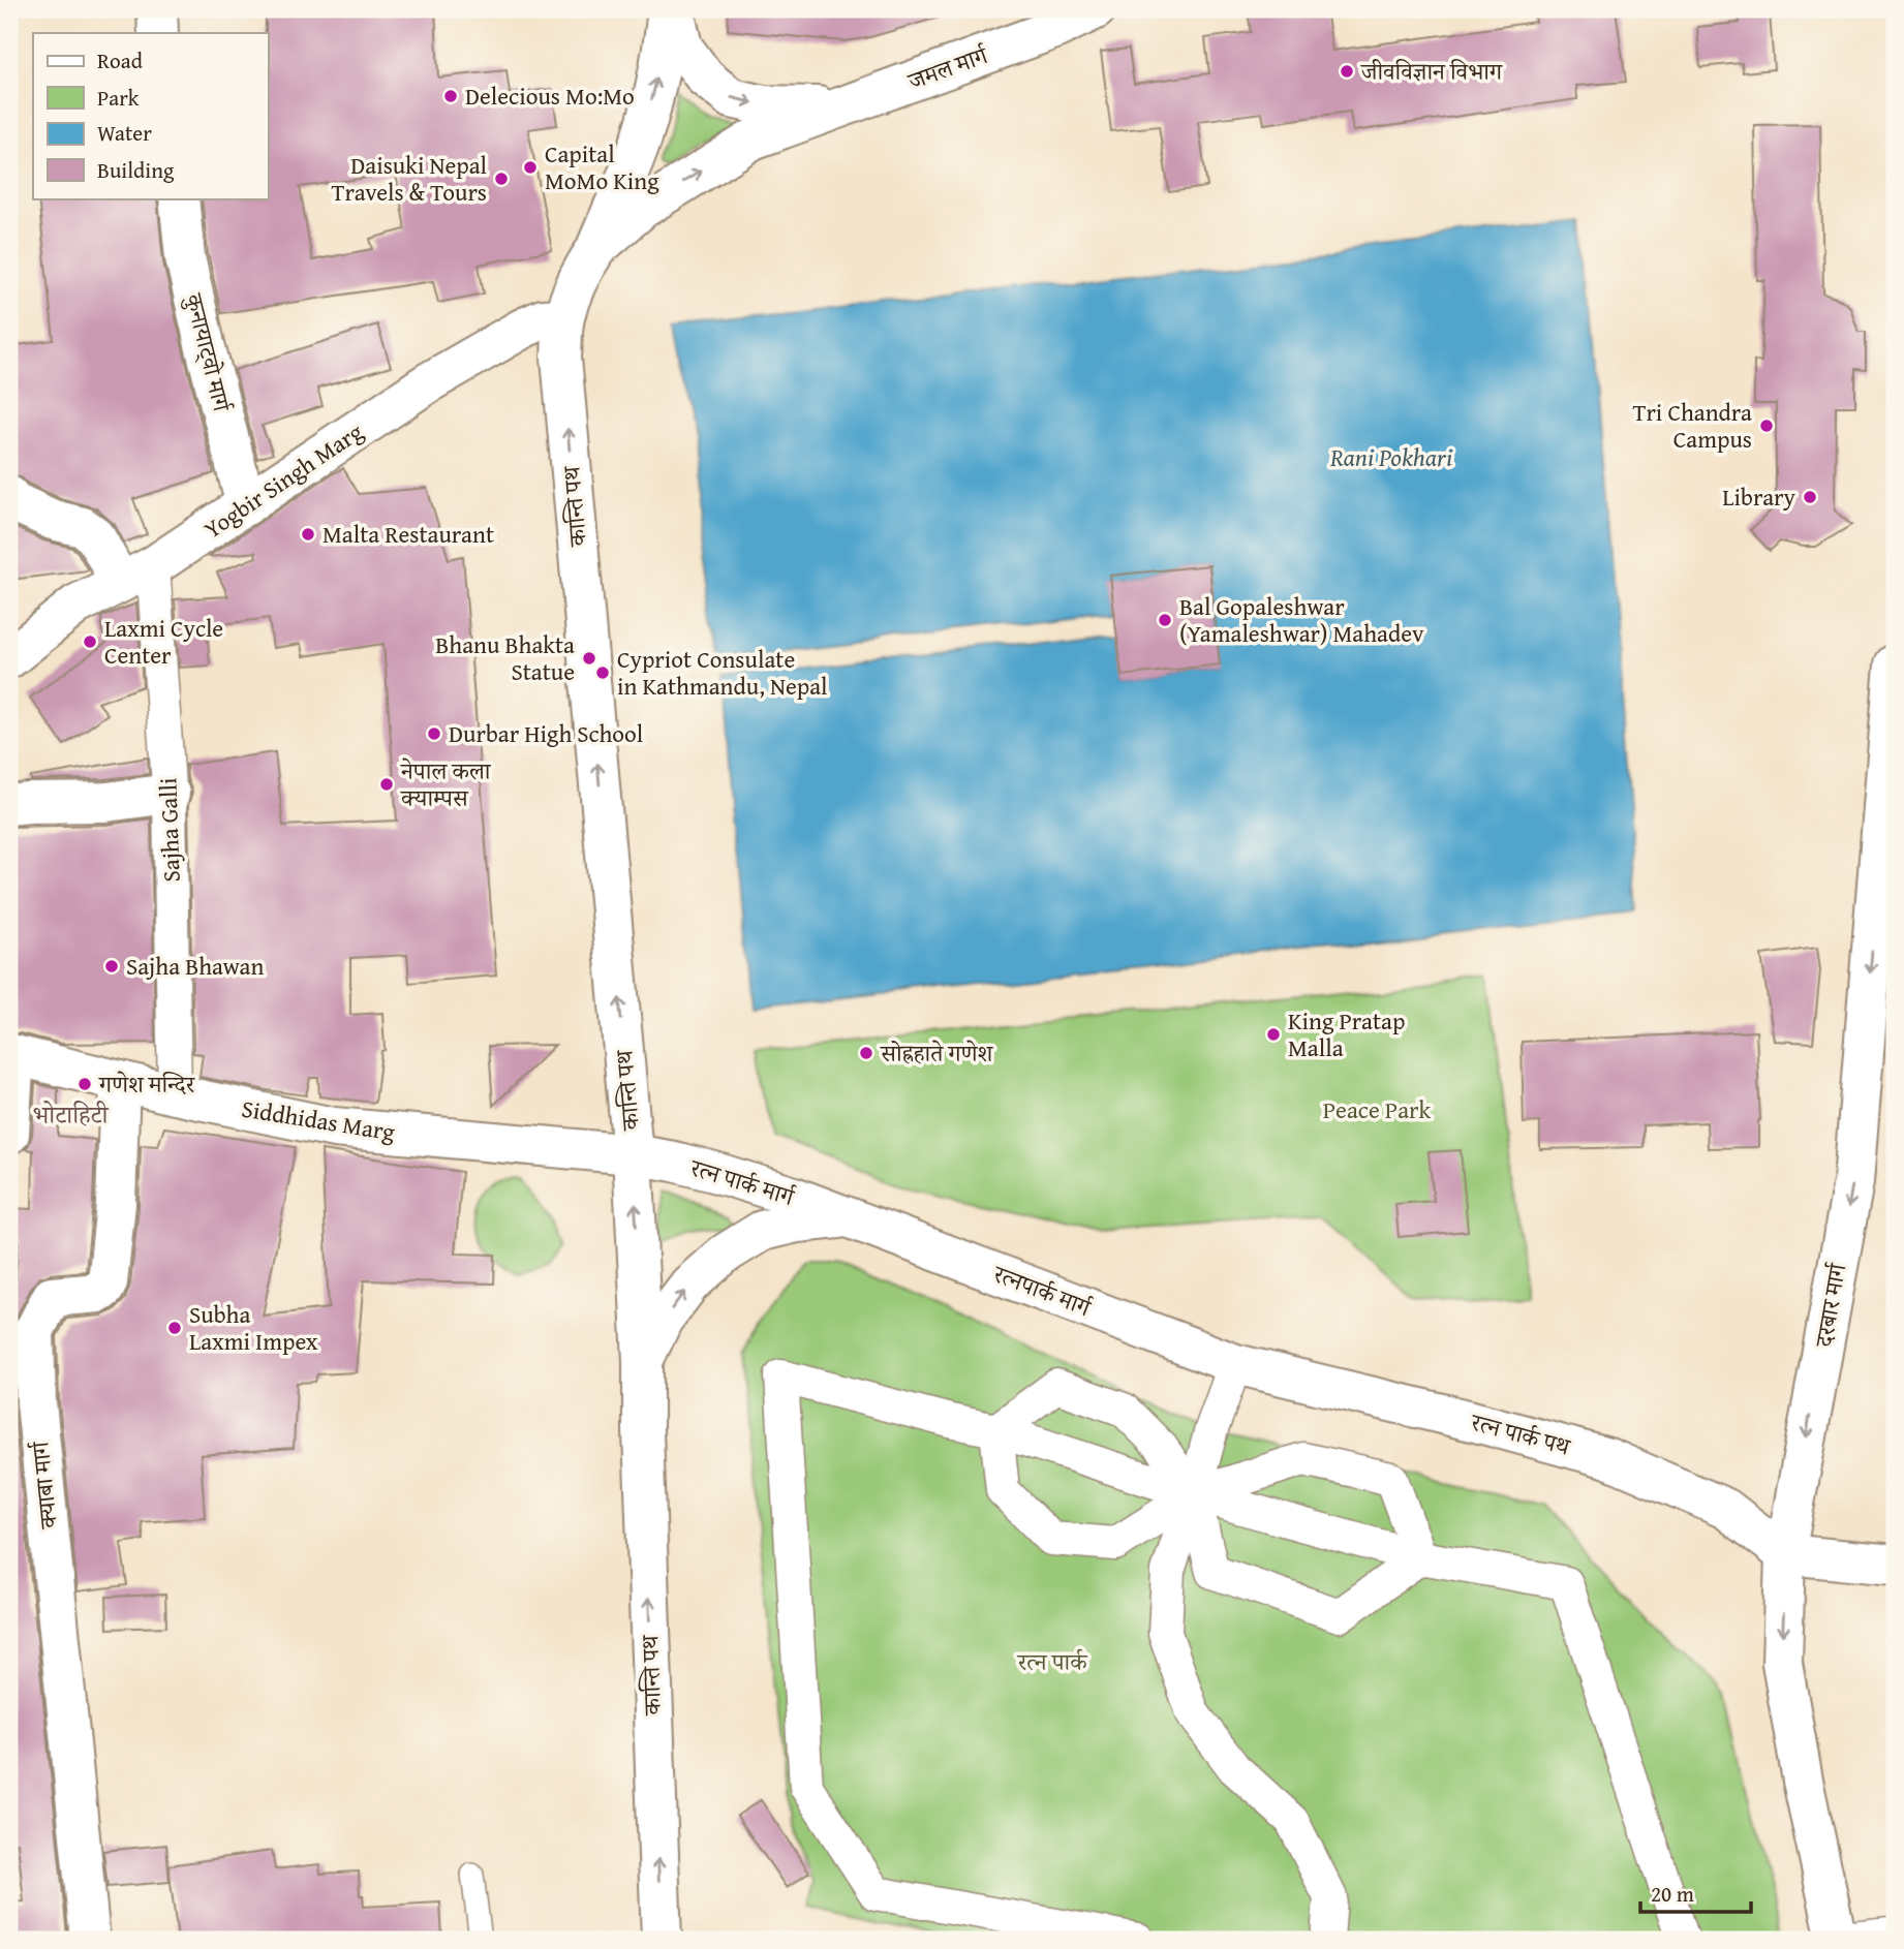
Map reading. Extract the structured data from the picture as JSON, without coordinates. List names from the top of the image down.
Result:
{
  "streets": {
    "main road": [
      "जमल मार्ग",
      "कुनायाट्वो मार्ग",
      "Yogbir Singh Marg",
      "कान्ति पथ",
      "Siddhidas Marg",
      "रत्न पार्क मार्ग",
      "रत्नपार्क मार्ग",
      "दरबार मार्ग",
      "रत्न पार्क पथ",
      "क्याबा मार्ग"
    ],
    "street": ["Sajha Galli"]
  },
  "crossings": [
    ["जमल मार्ग", "कान्ति पथ"],
    ["कुनायाट्वो मार्ग", "Yogbir Singh Marg"],
    ["Yogbir Singh Marg", "कान्ति पथ"],
    ["Yogbir Singh Marg", "Sajha Galli"],
    ["कान्ति पथ", "Siddhidas Marg"],
    ["कान्ति पथ", "रत्न पार्क मार्ग"],
    ["Sajha Galli", "Siddhidas Marg"],
    ["Siddhidas Marg", "रत्न पार्क मार्ग"],
    ["Siddhidas Marg", "क्याबा मार्ग"],
    ["रत्न पार्क मार्ग", "रत्नपार्क मार्ग"],
    ["रत्नपार्क मार्ग", "रत्न पार्क पथ"],
    ["दरबार मार्ग", "रत्न पार्क पथ"]
  ],
  "one_way": ["कान्ति पथ", "दरबार मार्ग"],
  "districts": ["भोटाहिटी"],
  "water": ["Rani Pokhari"],
  "parks": ["Peace Park", "रत्न पार्क"],
  "places": [
    "जीवविज्ञान विभाग",
    "Delecious Mo:Mo",
    "Capital MoMo King",
    "Daisuki Nepal Travels & Tours",
    "Tri Chandra Campus",
    "Library",
    "Malta Restaurant",
    "Bal Gopaleshwar (Yamaleshwar) Mahadev",
    "Laxmi Cycle Center",
    "Bhanu Bhakta Statue",
    "Cypriot Consulate in Kathmandu, Nepal",
    "Durbar High School",
    "नेपाल कला क्याम्पस",
    "Sajha Bhawan",
    "King Pratap Malla",
    "सोह्रहाते गणेश",
    "गणेश मन्दिर",
    "Subha Laxmi Impex"
  ],
  "legend": [
    "Road",
    "Park",
    "Water",
    "Building"
  ],
  "scale_bar": "20 m"
}
